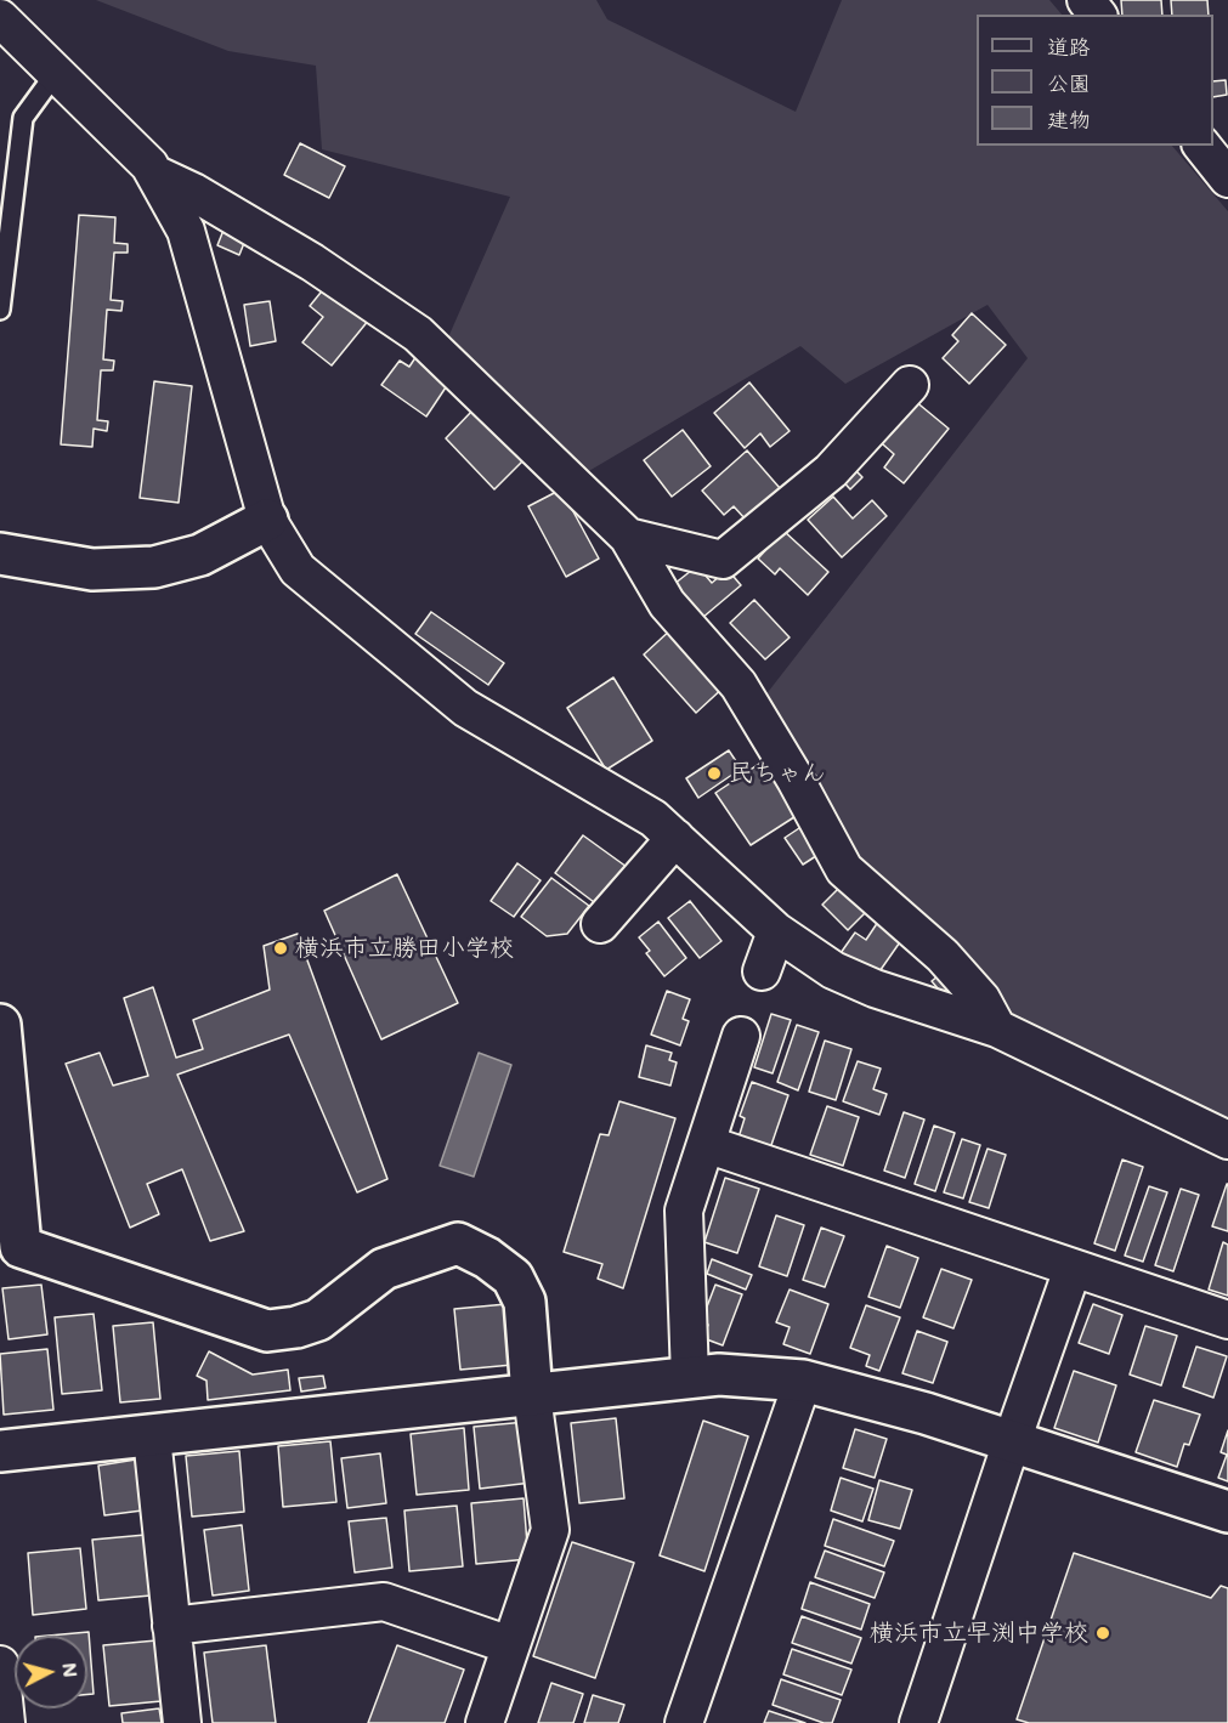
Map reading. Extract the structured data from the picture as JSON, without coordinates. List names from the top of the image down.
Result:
{
  "places": ["民ちゃん", "横浜市立勝田小学校", "横浜市立早渕中学校"],
  "legend": ["道路", "公園", "建物"],
  "north": "right"
}
